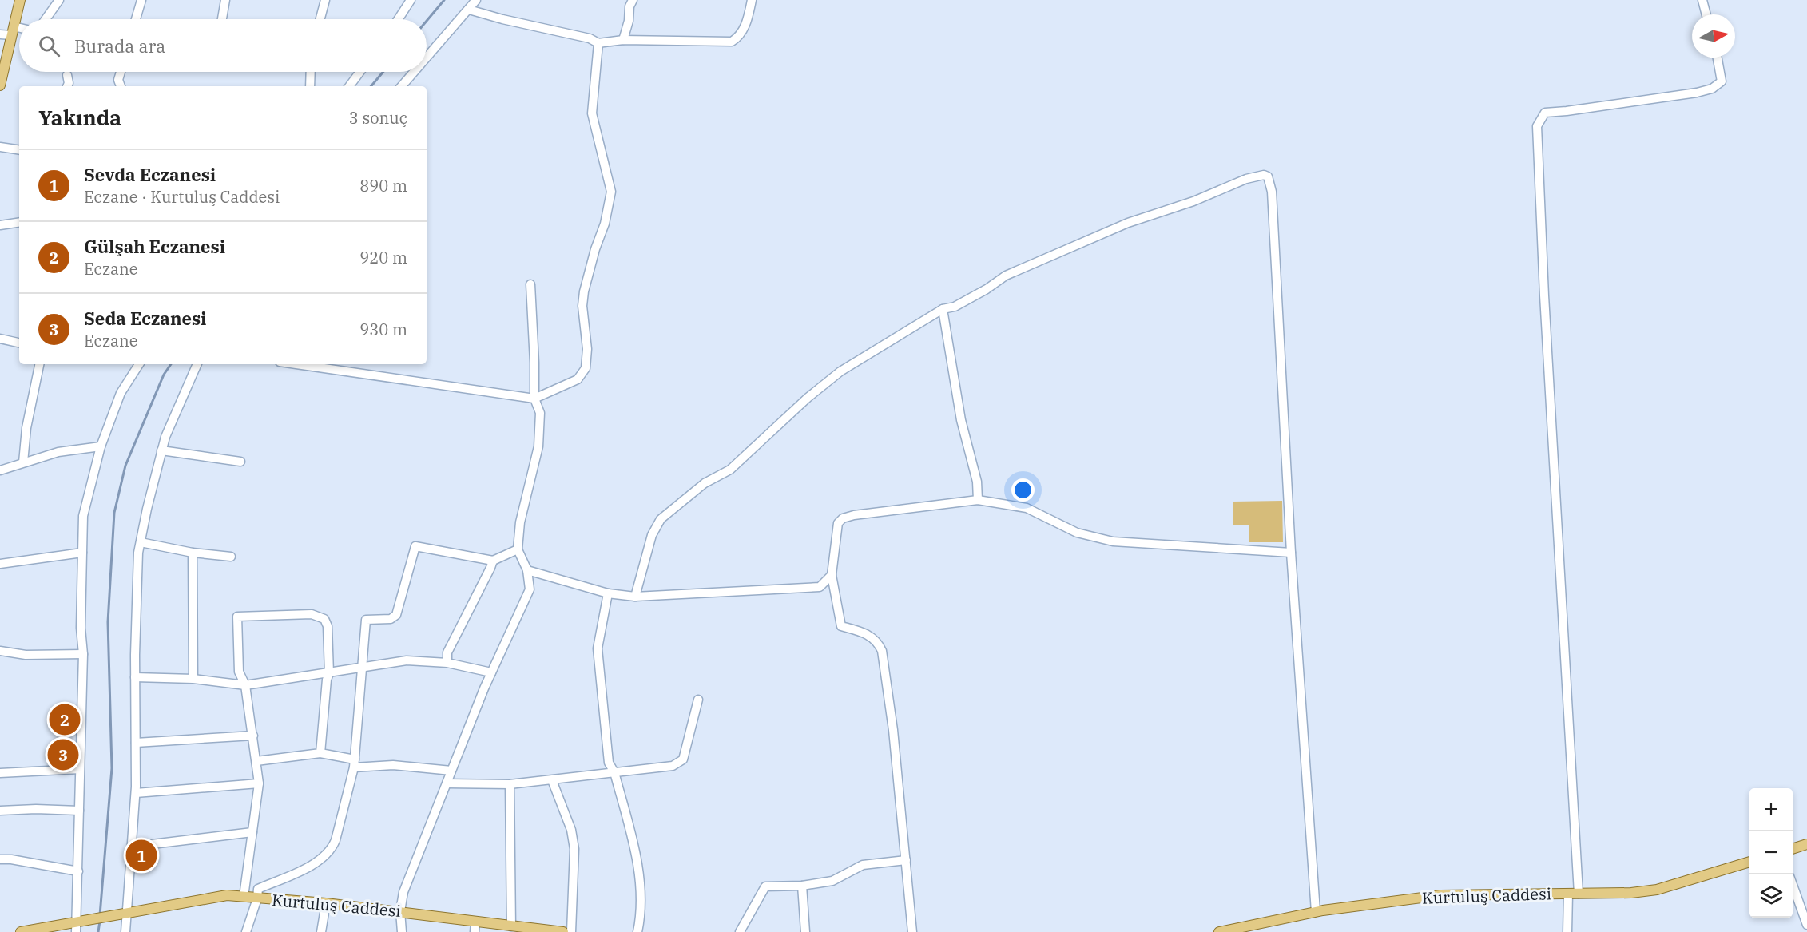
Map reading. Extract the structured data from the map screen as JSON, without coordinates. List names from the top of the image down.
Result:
{
  "streets": {
    "main road": ["Kurtuluş Caddesi"]
  },
  "north": "right",
  "page": {
    "search": "Burada ara",
    "heading": ["Yakında", "3 sonuç"],
    "list": [
      {
        "mark": "1",
        "name": "Sevda Eczanesi",
        "note": "Eczane · Kurtuluş Caddesi",
        "value": "890 m"
      },
      {
        "mark": "2",
        "name": "Gülşah Eczanesi",
        "note": "Eczane",
        "value": "920 m"
      },
      {
        "mark": "3",
        "name": "Seda Eczanesi",
        "note": "Eczane",
        "value": "930 m"
      }
    ],
    "pins": ["2", "3", "1"],
    "map_buttons": ["+", "−"]
  }
}
